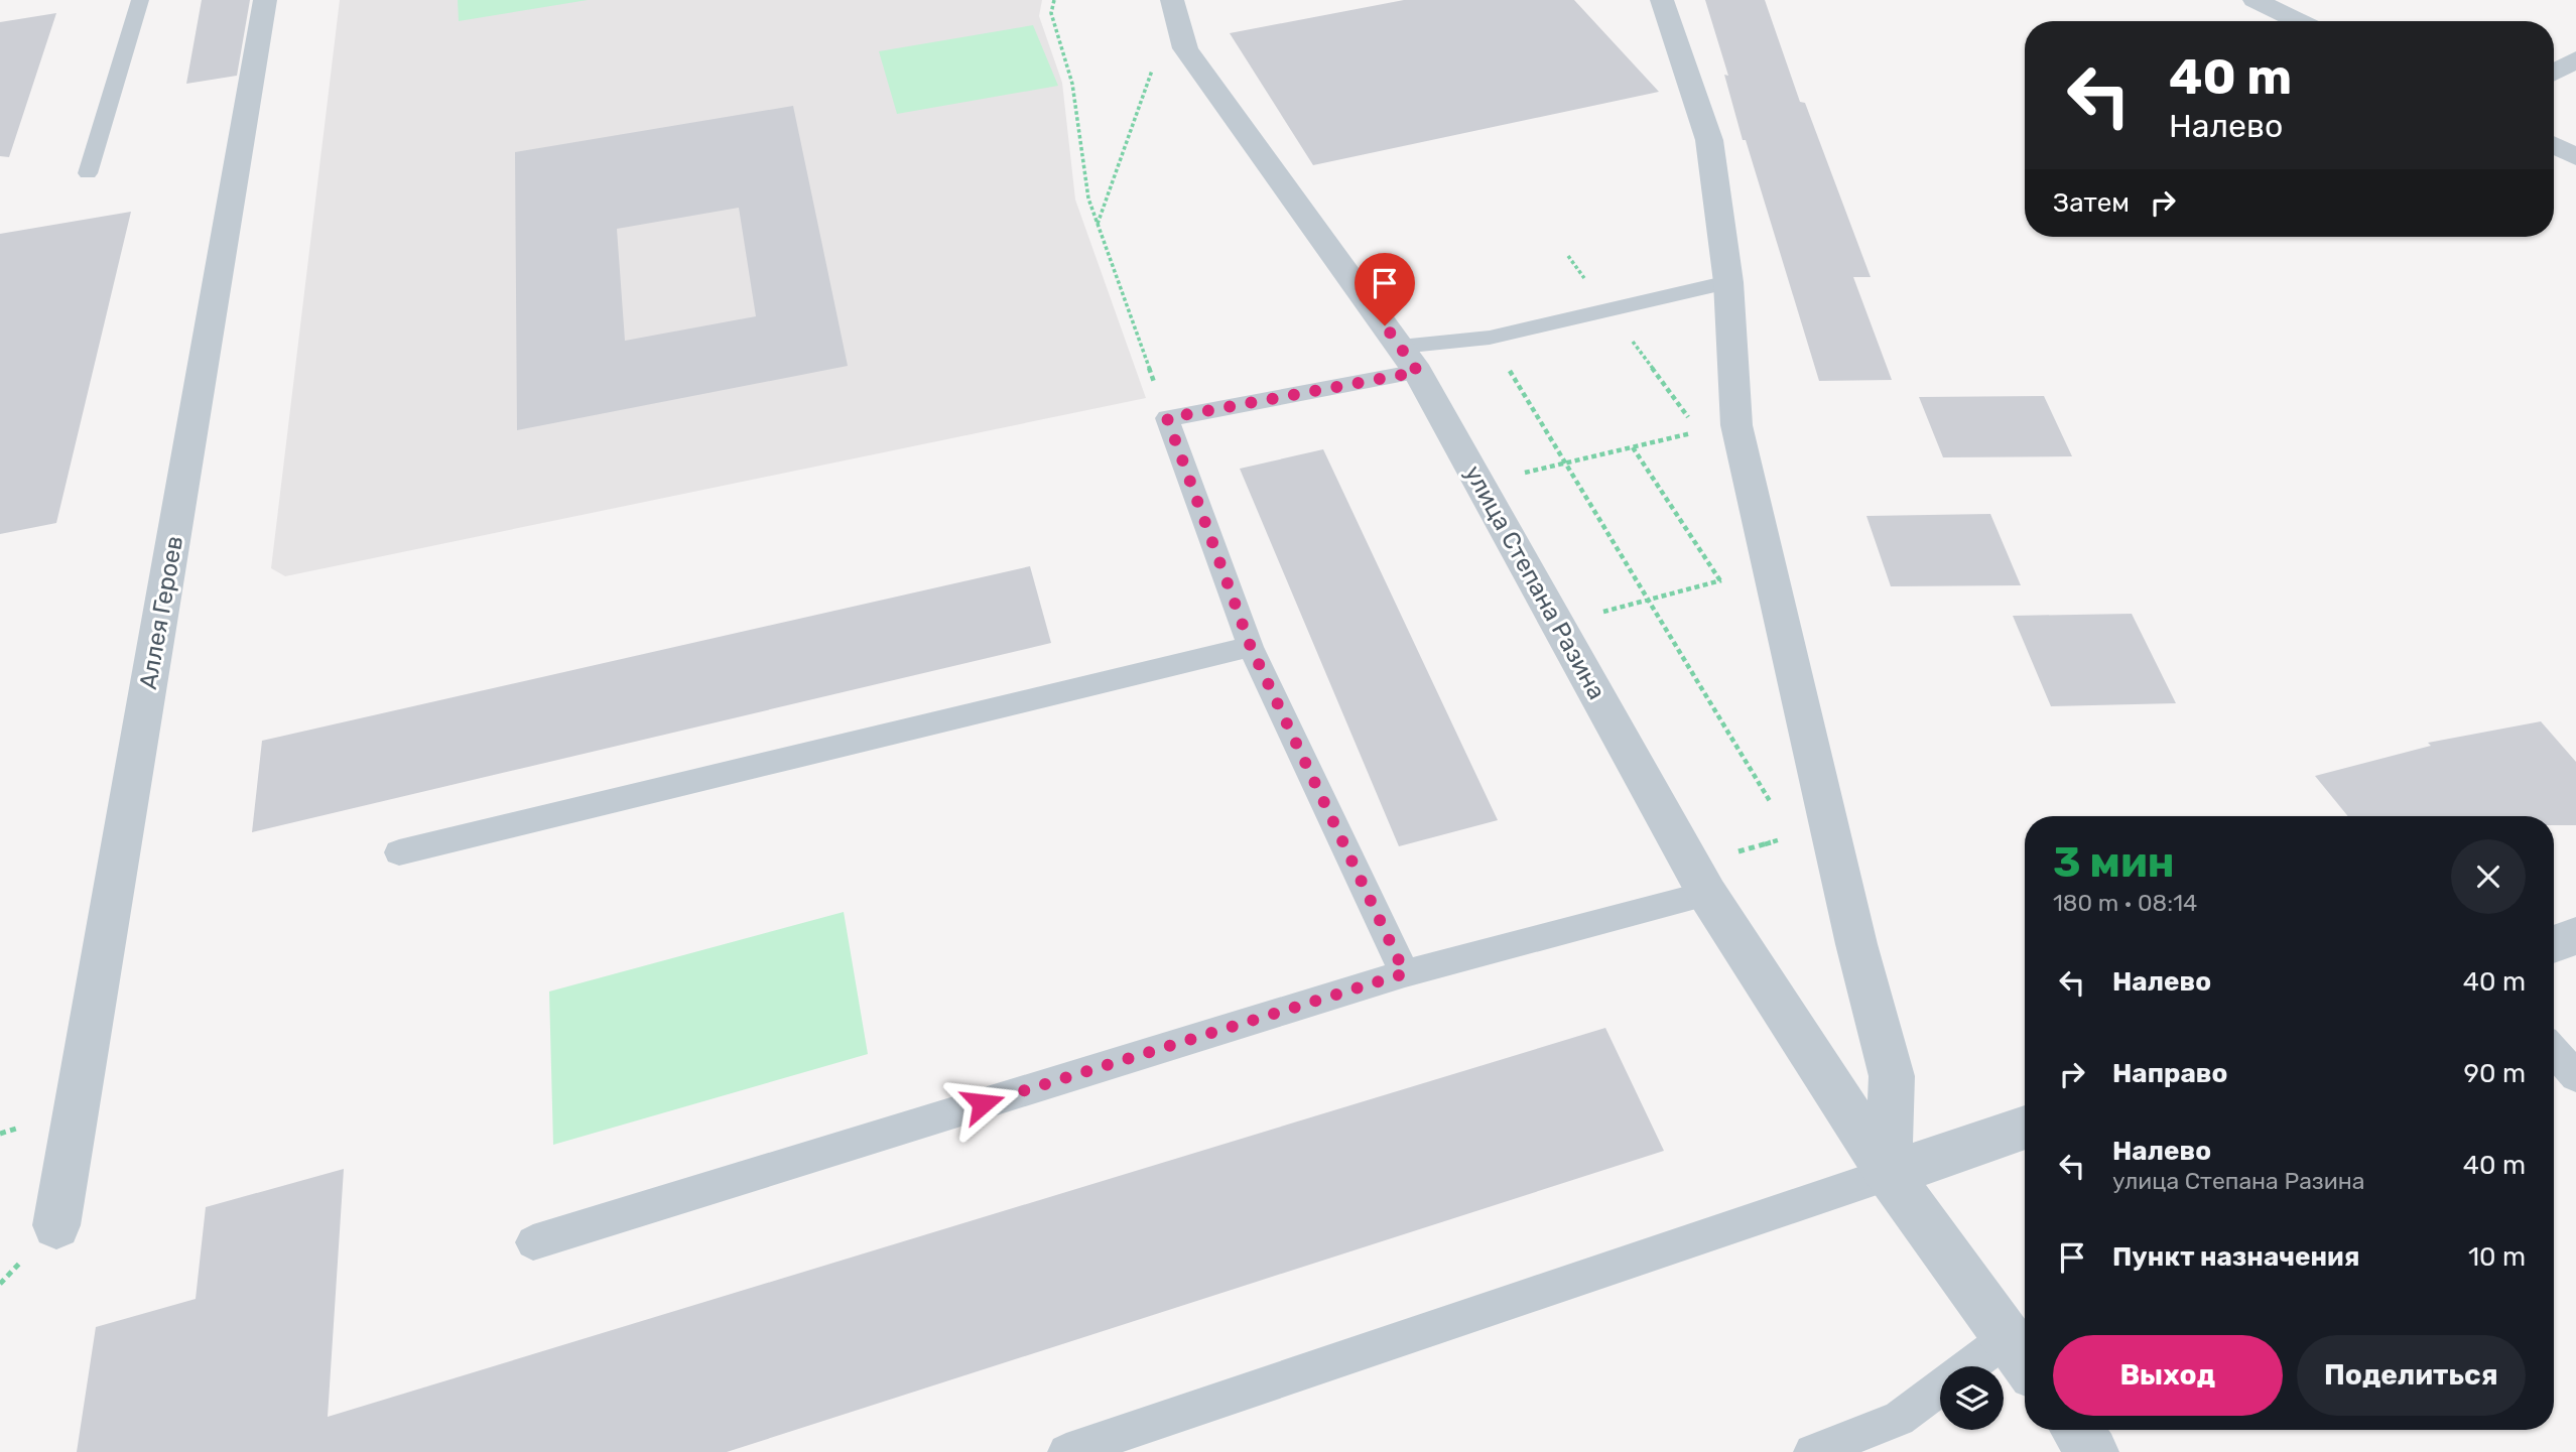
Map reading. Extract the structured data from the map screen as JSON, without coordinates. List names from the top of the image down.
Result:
{
  "streets": {
    "street": ["улица Степана Разина", "Аллея Героев"]
  },
  "page": {
    "turn": ["40 m", "Налево"],
    "then": "Затем",
    "heading": ["3 мин", "180 m · 08:14"],
    "list": [
      {
        "name": "Налево",
        "value": "40 m"
      },
      {
        "name": "Направо",
        "value": "90 m"
      },
      {
        "name": "Налево",
        "note": "улица Степана Разина",
        "value": "40 m"
      },
      {
        "name": "Пункт назначения",
        "value": "10 m"
      }
    ],
    "buttons": ["Выход", "Поделиться"]
  }
}
